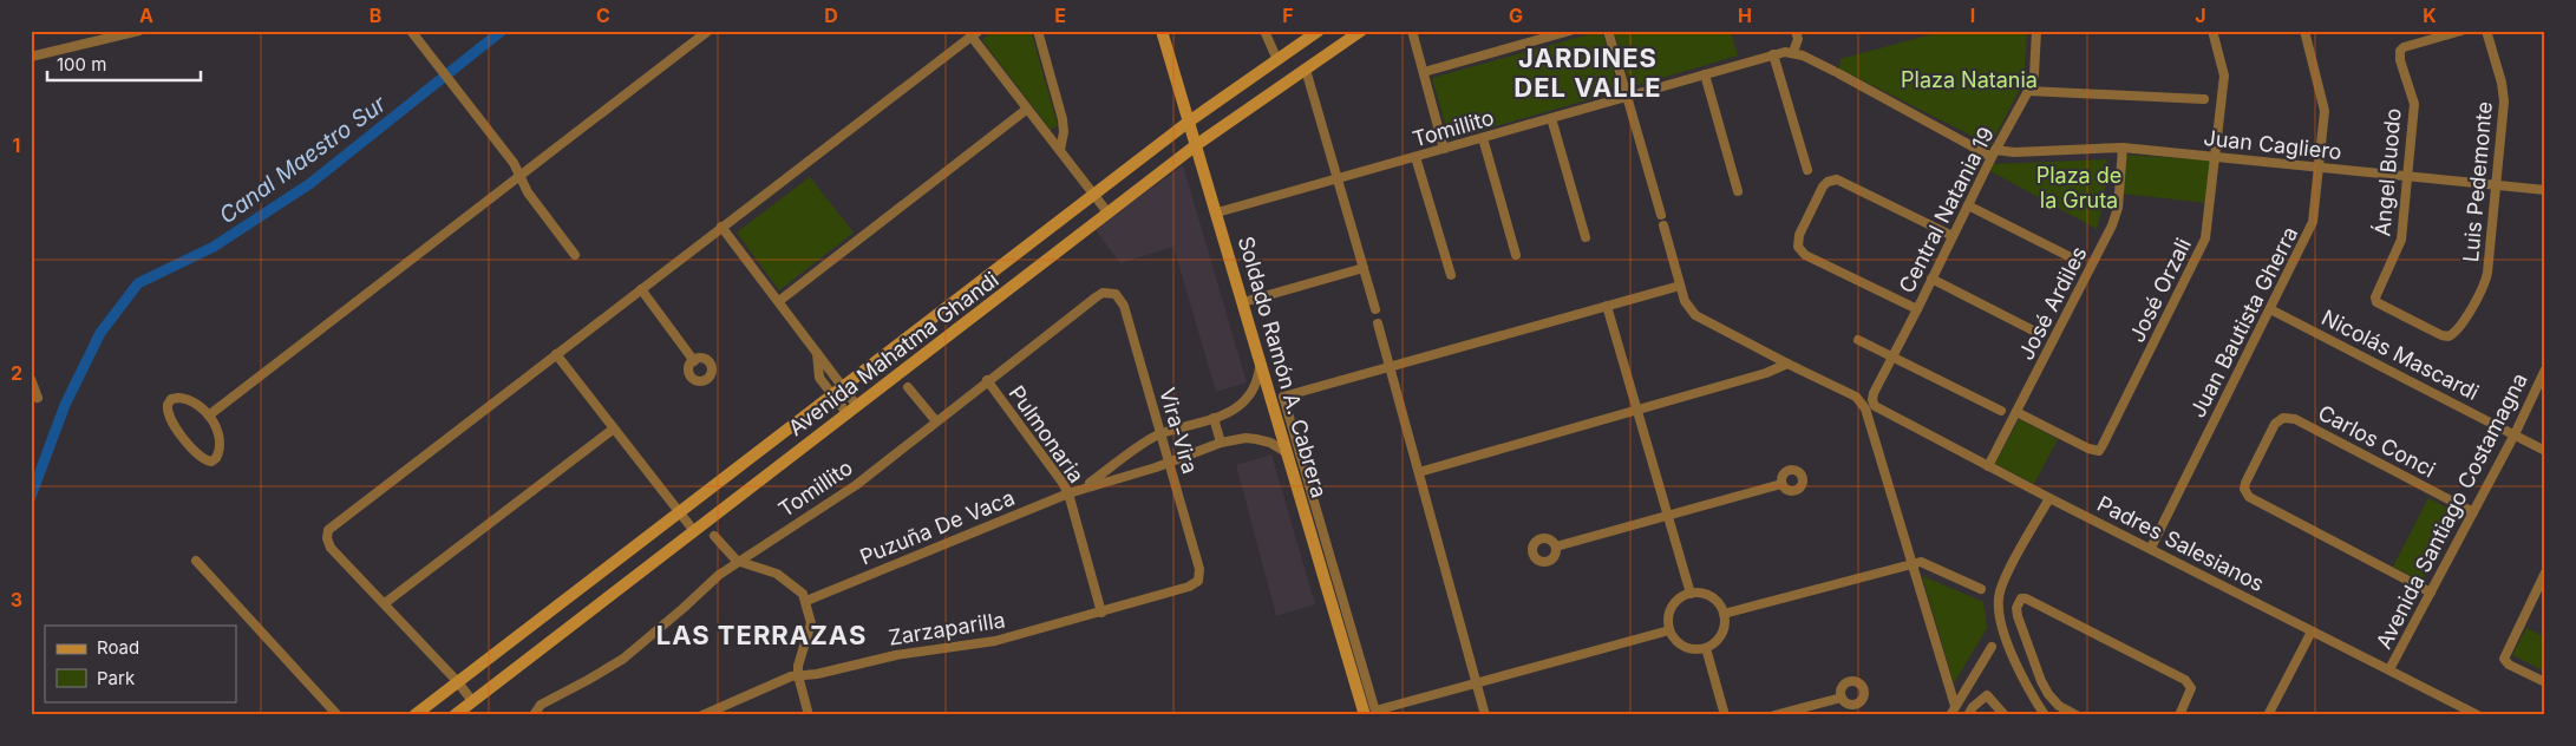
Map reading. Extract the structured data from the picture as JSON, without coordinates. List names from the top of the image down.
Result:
{
  "streets": {
    "main road": ["Avenida Mahatma Ghandi", "Soldado Ramón A. Cabrera"],
    "street": [
      "Tomillito",
      "Juan Cagliero",
      "Ángel Buodo",
      "Luis Pedemonte",
      "Central Natania 19",
      "José Orzali",
      "José Ardiles",
      "Juan Bautista Gherra",
      "Nicolás Mascardi",
      "Vira-Vira",
      "Pulmonaria",
      "Carlos Conci",
      "Avenida Santiago Costamagna",
      "Puzuña De Vaca",
      "Padres Salesianos",
      "Zarzaparilla"
    ]
  },
  "crossings": [
    ["Tomillito", "Soldado Ramón A. Cabrera"],
    ["Tomillito", "Vira-Vira"],
    ["Tomillito", "Pulmonaria"],
    ["Juan Cagliero", "Ángel Buodo"],
    ["Juan Cagliero", "Luis Pedemonte"],
    ["Juan Cagliero", "Central Natania 19"],
    ["Juan Cagliero", "José Orzali"],
    ["Juan Cagliero", "José Ardiles"],
    ["Juan Cagliero", "Juan Bautista Gherra"],
    ["Ángel Buodo", "Luis Pedemonte"],
    ["Central Natania 19", "Padres Salesianos"],
    ["José Orzali", "José Ardiles"],
    ["José Ardiles", "Padres Salesianos"],
    ["Juan Bautista Gherra", "Nicolás Mascardi"],
    ["Juan Bautista Gherra", "Padres Salesianos"],
    ["Avenida Mahatma Ghandi", "Soldado Ramón A. Cabrera"],
    ["Nicolás Mascardi", "Avenida Santiago Costamagna"],
    ["Vira-Vira", "Zarzaparilla"],
    ["Pulmonaria", "Puzuña De Vaca"],
    ["Pulmonaria", "Zarzaparilla"],
    ["Carlos Conci", "Avenida Santiago Costamagna"],
    ["Avenida Santiago Costamagna", "Padres Salesianos"]
  ],
  "districts": ["JARDINES DEL VALLE", "LAS TERRAZAS"],
  "water": ["Canal Maestro Sur"],
  "parks": ["Plaza Natania", "Plaza de la Gruta"],
  "legend": ["Road", "Park"],
  "scale_bar": "100 m",
  "grid": {
    "columns": [
      "A",
      "B",
      "C",
      "D",
      "E",
      "F",
      "G",
      "H",
      "I",
      "J",
      "K"
    ],
    "rows": ["1", "2", "3"]
  }
}
